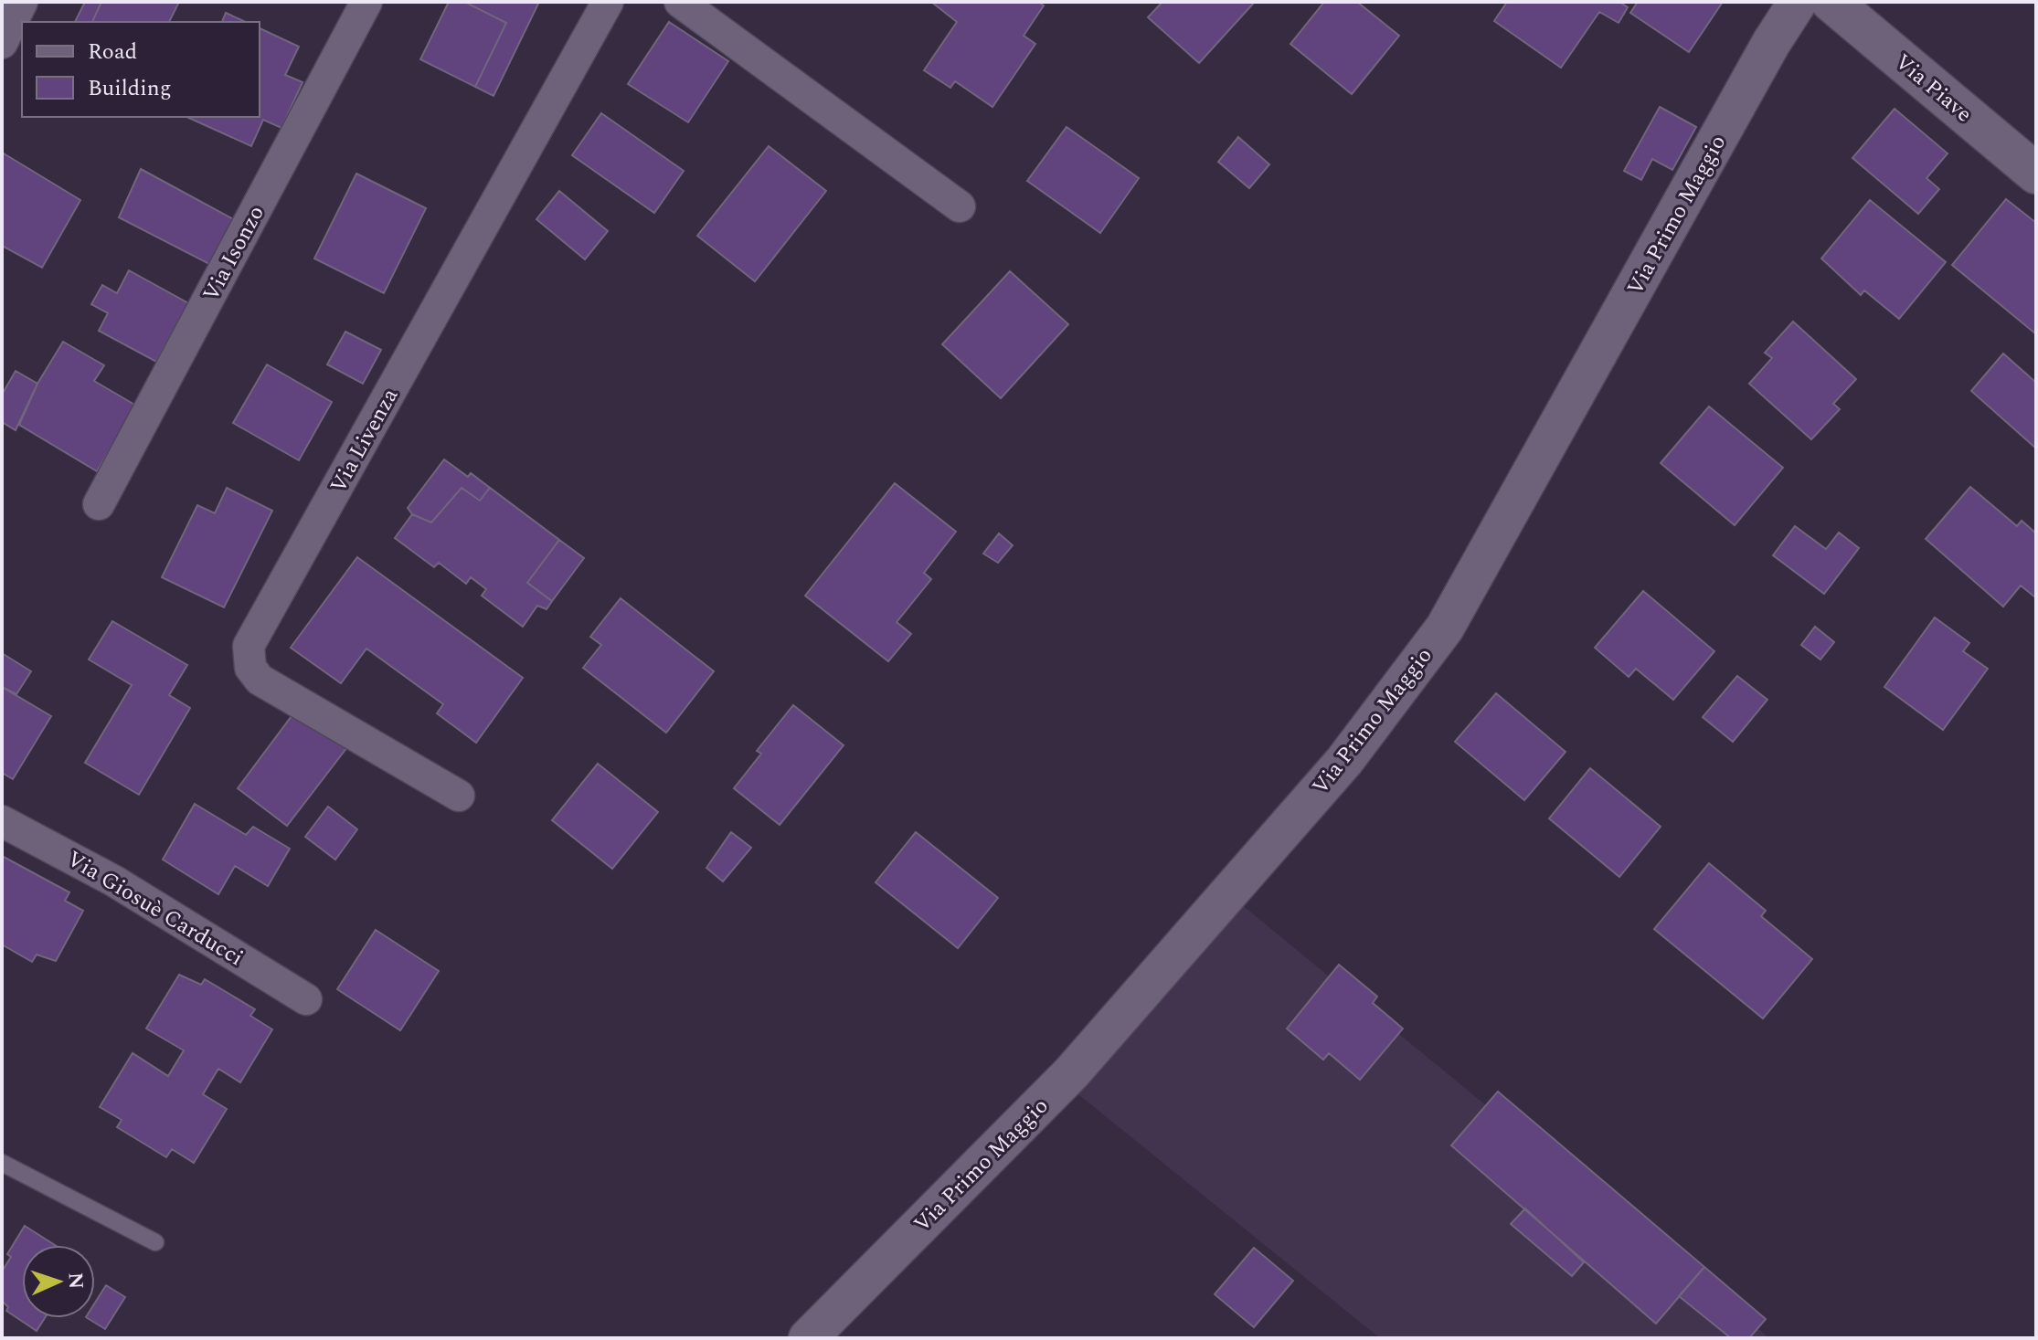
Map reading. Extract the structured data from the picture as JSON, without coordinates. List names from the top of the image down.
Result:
{
  "streets": {
    "main road": ["Via Piave"],
    "street": [
      "Via Primo Maggio",
      "Via Isonzo",
      "Via Livenza",
      "Via Giosuè Carducci"
    ]
  },
  "legend": ["Road", "Building"],
  "north": "right"
}
